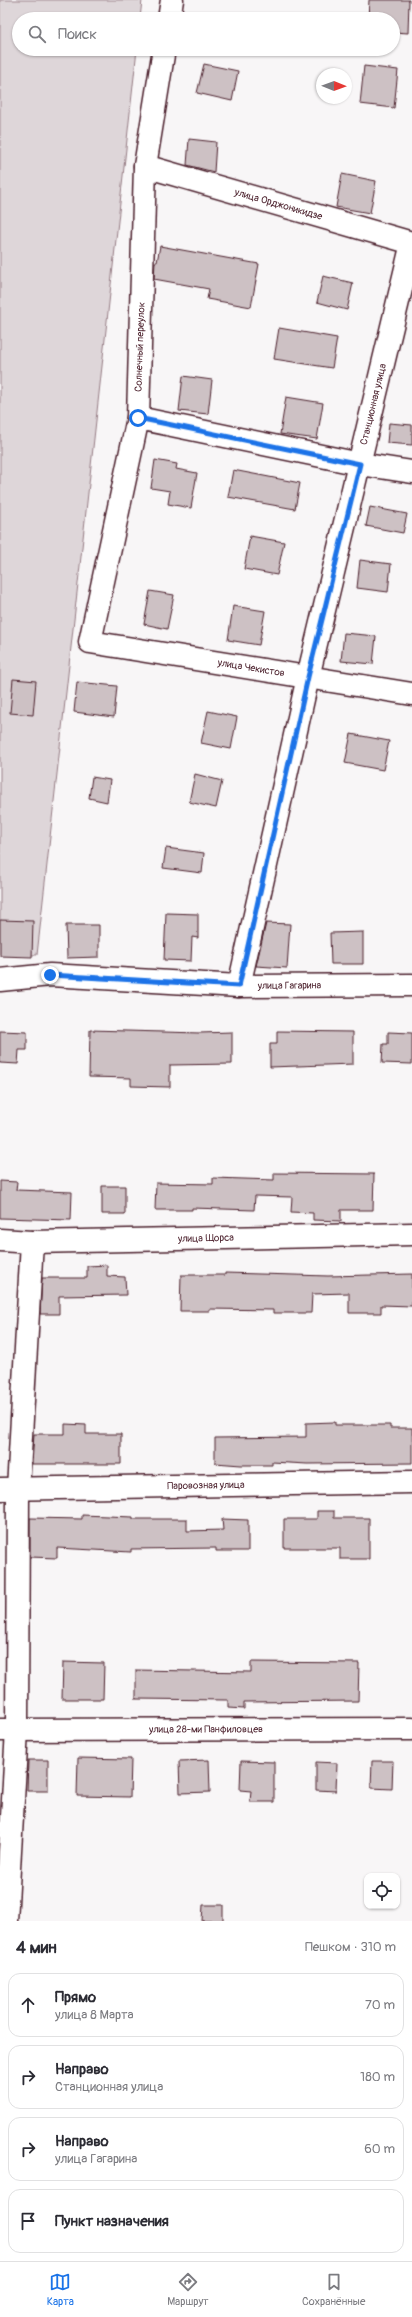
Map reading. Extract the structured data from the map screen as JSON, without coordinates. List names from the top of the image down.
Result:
{
  "streets": {
    "street": [
      "улица Орджоникидзе",
      "Солнечный переулок",
      "Станционная улица",
      "улица Чекистов",
      "улица Гагарина",
      "улица Щорса",
      "Паровозная улица",
      "улица 28-ми Панфиловцев"
    ]
  },
  "crossings": [
    ["улица Орджоникидзе", "Солнечный переулок"],
    ["улица Орджоникидзе", "Станционная улица"],
    ["Солнечный переулок", "улица Чекистов"],
    ["Станционная улица", "улица Чекистов"],
    ["Станционная улица", "улица Гагарина"]
  ],
  "north": "right",
  "page": {
    "search": "Поиск",
    "heading": ["4 мин", "Пешком · 310 m"],
    "list": [
      ["Прямо", "улица 8 Марта", "70 m"],
      ["Направо", "Станционная улица", "180 m"],
      ["Направо", "улица Гагарина", "60 m"],
      "Пункт назначения"
    ],
    "nav": ["Карта", "Маршрут", "Сохранённые"]
  }
}
